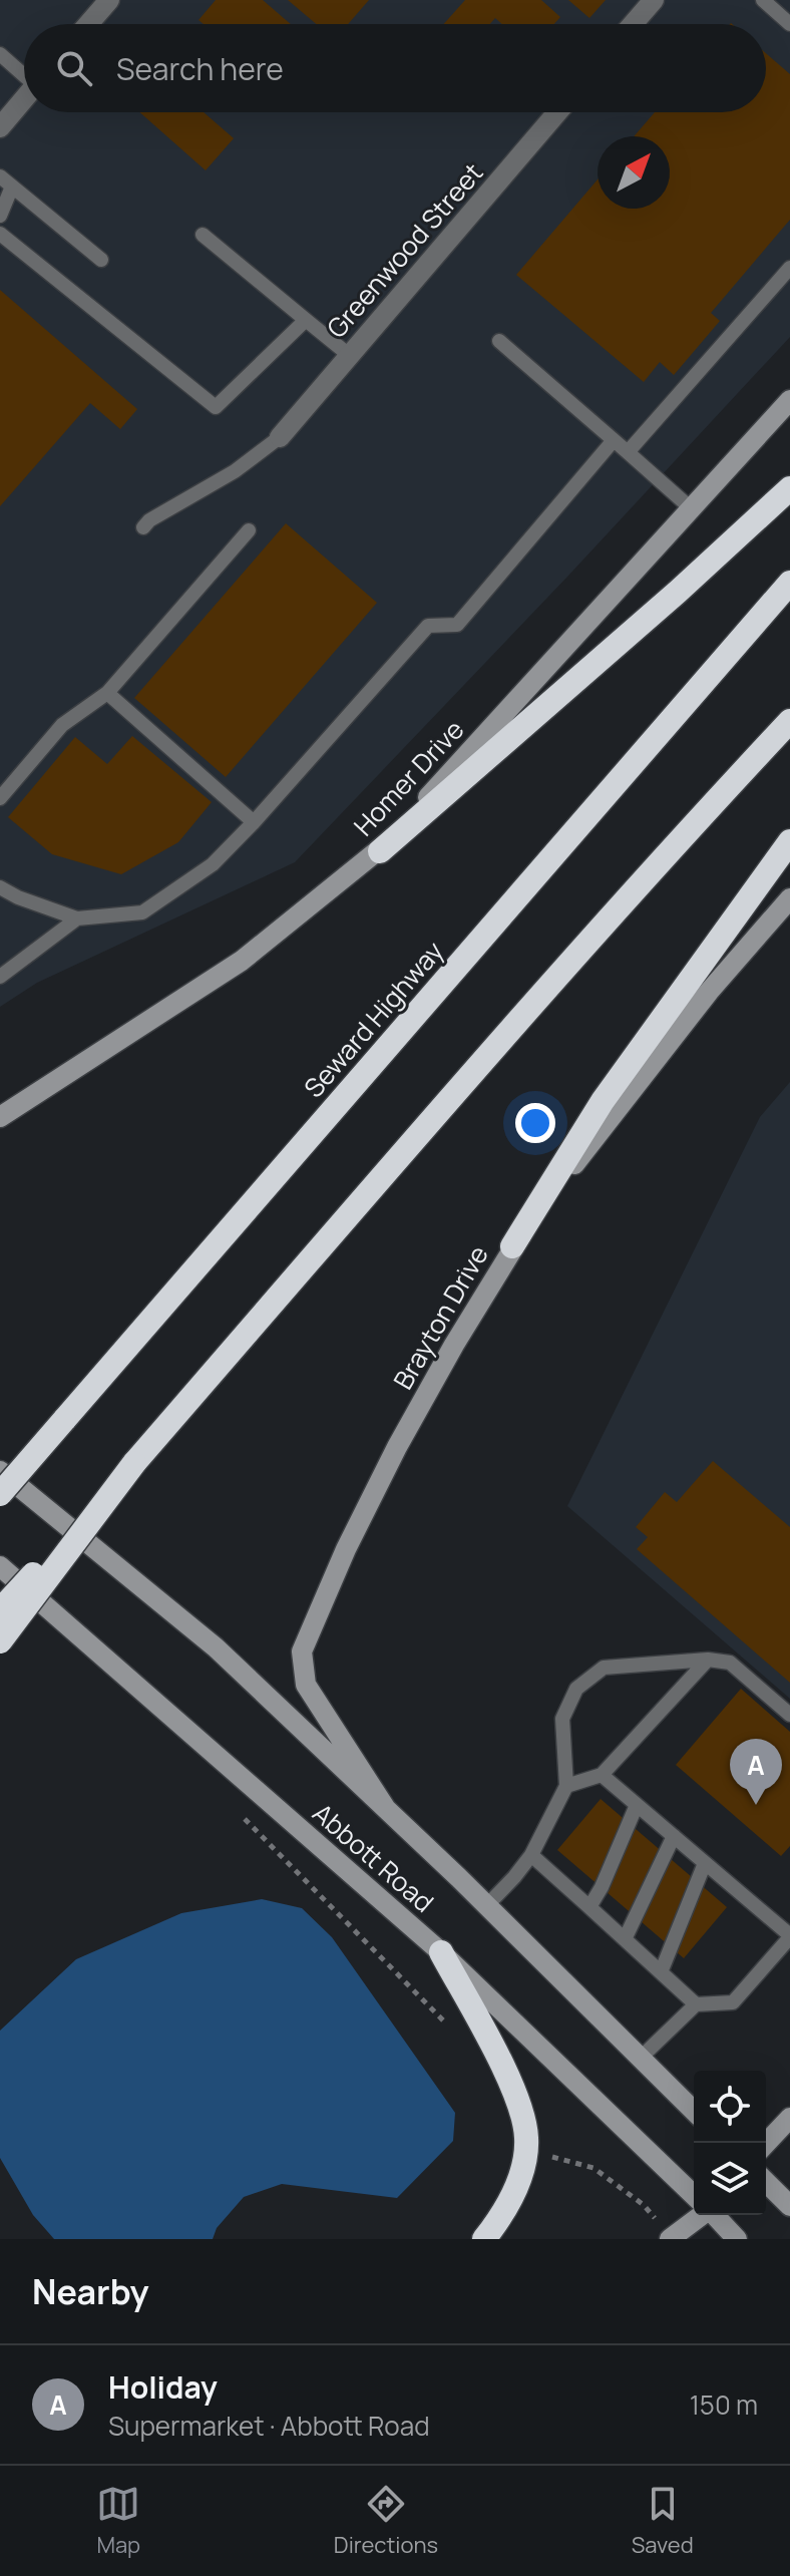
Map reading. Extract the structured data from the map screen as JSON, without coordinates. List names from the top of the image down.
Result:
{
  "streets": {
    "highway": ["Seward Highway"],
    "main road": ["Homer Drive", "Brayton Drive", "Abbott Road"],
    "street": ["Greenwood Street"]
  },
  "crossings": [
    ["Brayton Drive", "Abbott Road"]
  ],
  "north": "top right",
  "page": {
    "search": "Search here",
    "pins": "A",
    "heading": "Nearby",
    "list": [
      {
        "mark": "A",
        "name": "Holiday",
        "note": "Supermarket · Abbott Road",
        "value": "150 m"
      }
    ],
    "nav": ["Map", "Directions", "Saved"]
  }
}
